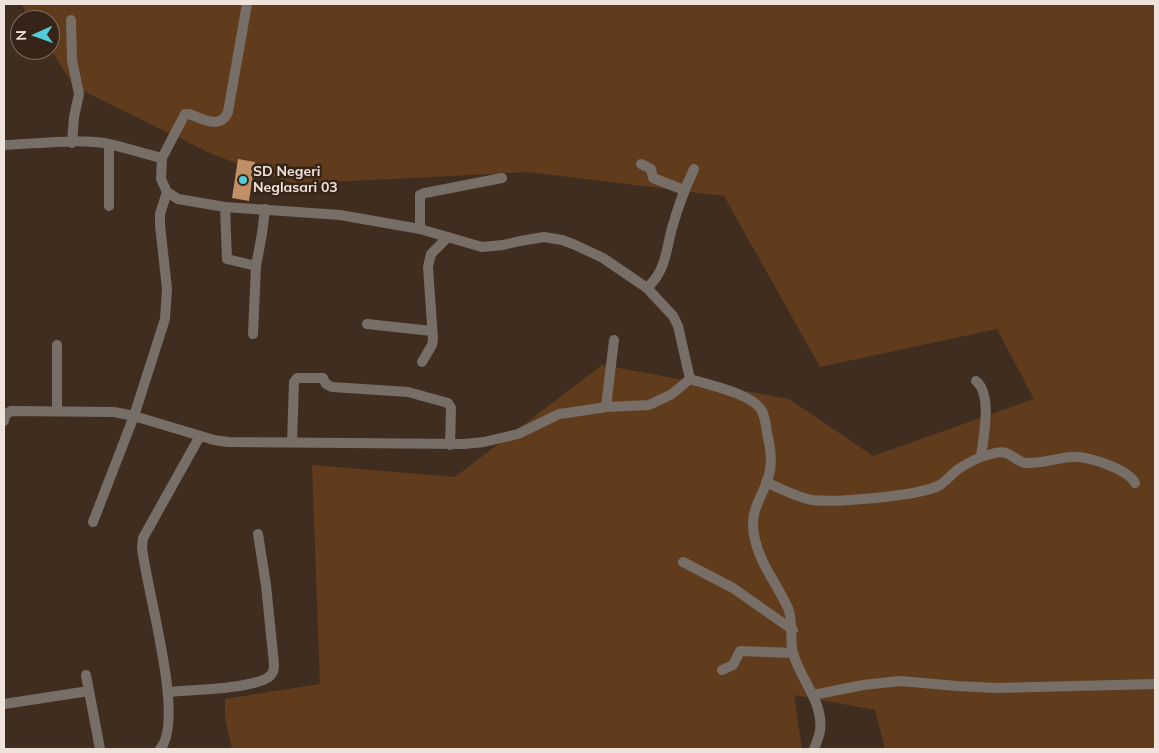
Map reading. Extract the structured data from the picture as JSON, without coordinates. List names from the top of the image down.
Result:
{
  "places": ["SD Negeri Neglasari 03"],
  "north": "left"
}
